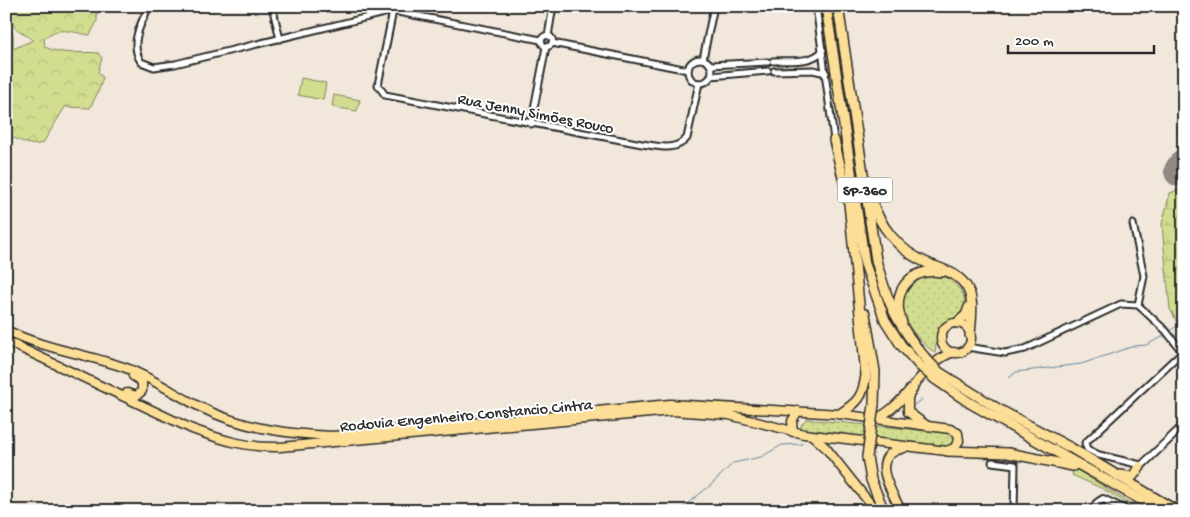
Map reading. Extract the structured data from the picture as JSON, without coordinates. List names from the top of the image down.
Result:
{
  "streets": {
    "highway": ["SP-360"],
    "main road": ["Rodovia Engenheiro Constancio Cintra"],
    "street": ["Rua Jenny Simões Rouco"]
  },
  "scale_bar": "200 m"
}
